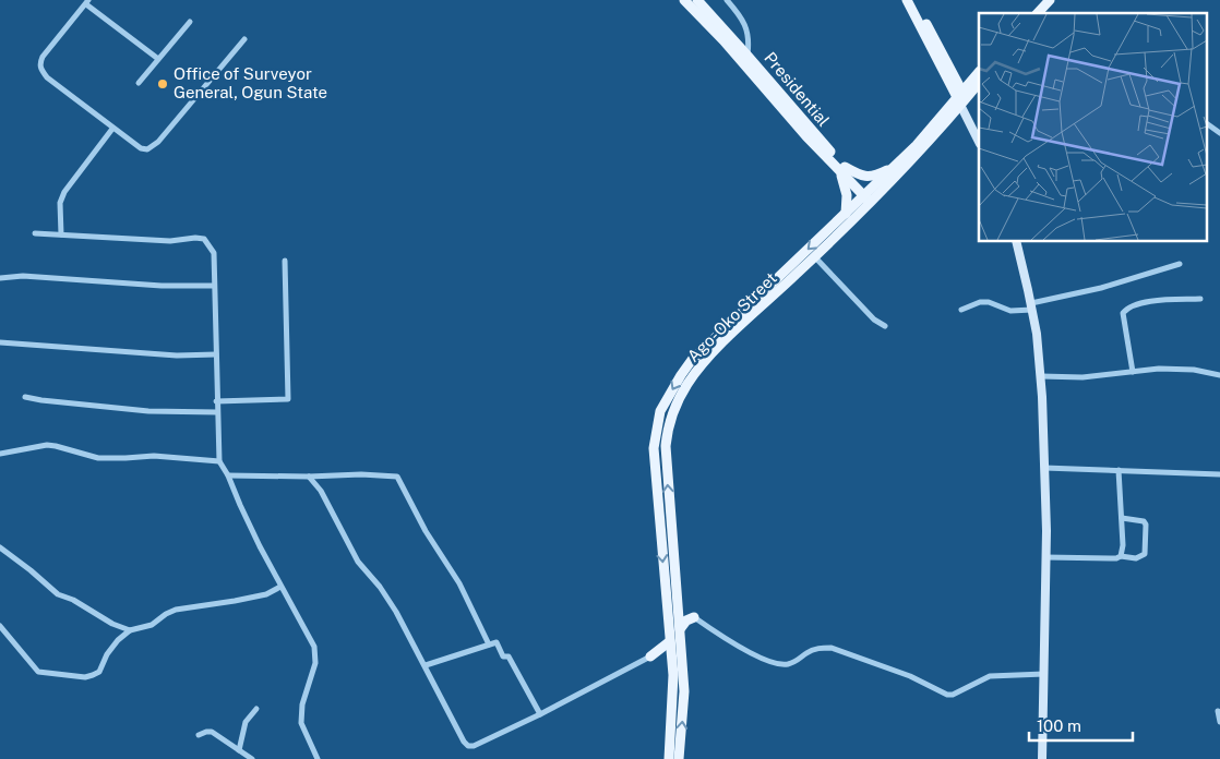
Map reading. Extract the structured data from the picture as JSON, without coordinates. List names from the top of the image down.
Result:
{
  "streets": {
    "main road": ["Presidential", "Ago-Oko Street"]
  },
  "crossings": [
    ["Presidential", "Ago-Oko Street"]
  ],
  "places": ["Office of Surveyor General, Ogun State"],
  "scale_bar": "100 m"
}
